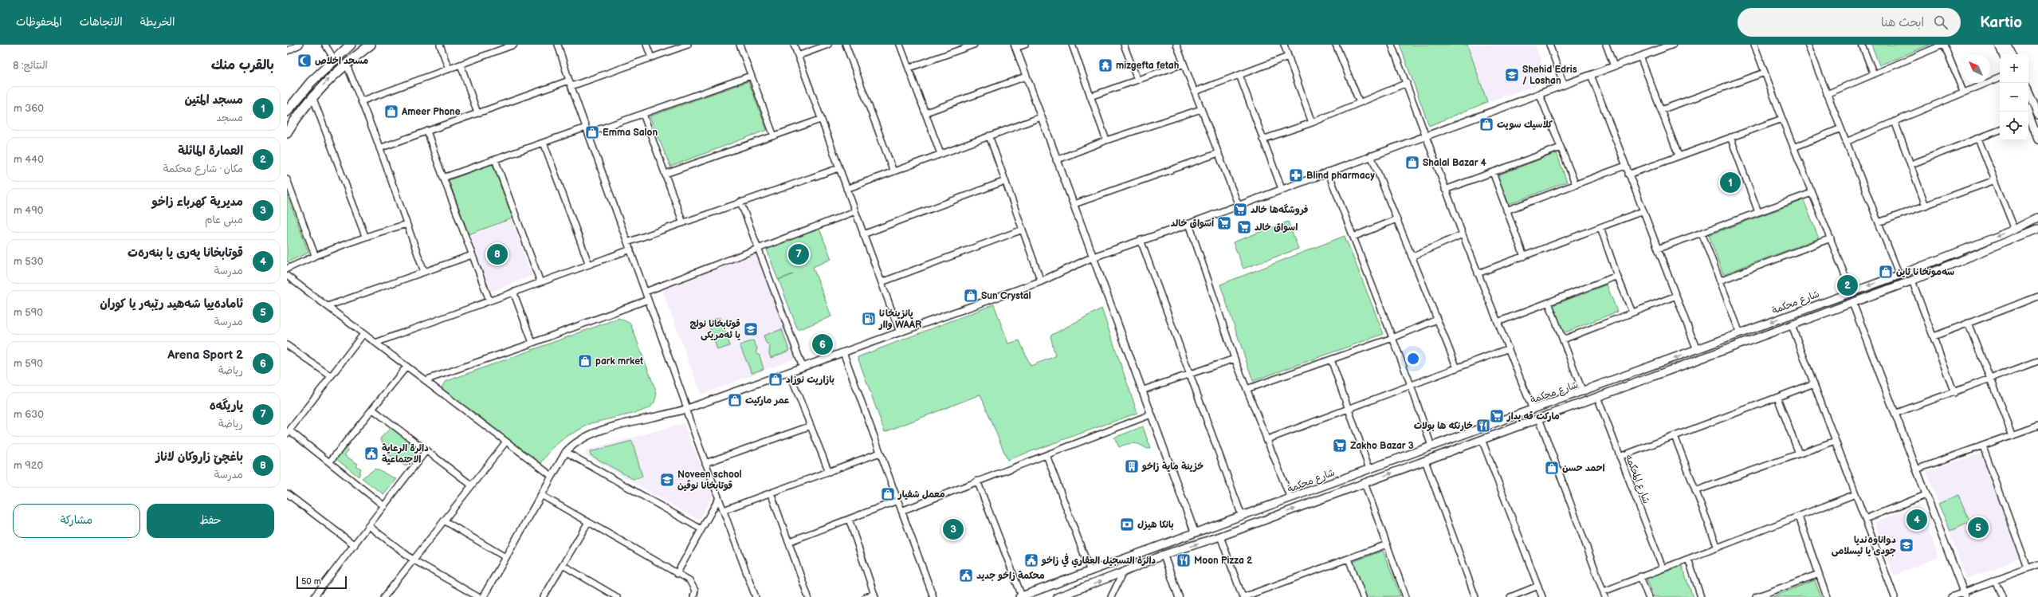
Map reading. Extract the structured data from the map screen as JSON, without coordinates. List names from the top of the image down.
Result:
{
  "streets": {
    "main road": ["شارع محكمة"],
    "street": ["شارع المحكمه"]
  },
  "crossings": [
    ["شارع محكمة", "شارع المحكمه"]
  ],
  "places": {
    "mosque": ["مسحد اخلاص"],
    "temple": ["mizgefta fetah"],
    "school or university": [
      "Shehid Edris / Loshan",
      "قوتابخانا نولچ يا ئەمريكى",
      "Noveen school قوتابخانا نوڤين",
      "دواناوەندیا جودی یا ئیسلامی"
    ],
    "shop": [
      "Ameer Phone",
      "كلاسيك سويت",
      "Emma Salon",
      "Shalal Bazar 4",
      "سەمونخانا ئاین",
      "Sun Crystal",
      "park mrket",
      "بازاريت نوزاد",
      "عمر ماركيت",
      "احمد حسن",
      "معمل شفيار"
    ],
    "pharmacy": ["Blind pharmacy"],
    "supermarket": [
      "فروشگەها خالد",
      "أسواق خالد",
      "اسواق خالد",
      "ماركت قه يدار",
      "Zakho Bazar 3"
    ],
    "fuel station": ["پانزینخانا واار WAAR"],
    "restaurant": ["خارنكه ها بولات", "Moon Pizza 2"],
    "public building": ["دائرة الرعاية الاجتماعية", "دائرة التسجيل العقاري في زاخو", "محكمة زاخو جديد"],
    "building": ["خزينة ماية زاخو"],
    "bank": ["بانکا هیزل"]
  },
  "scale_bar": "50 m",
  "north": "top left",
  "page": {
    "header": "Kartio",
    "search": "ابحث هنا",
    "nav": ["الخريطة", "الاتجاهات", "المحفوظات"],
    "heading": ["بالقرب منك", "النتائج: 8"],
    "map_buttons": ["+", "−"],
    "list": [
      {
        "mark": "1",
        "name": "مسجد المتين",
        "note": "مسجد",
        "value": "360 m"
      },
      {
        "mark": "2",
        "name": "العمارة المائلة",
        "note": "مكان · شارع محكمة",
        "value": "440 m"
      },
      {
        "mark": "3",
        "name": "مديرية كهرباء زاخو",
        "note": "مبنى عام",
        "value": "490 m"
      },
      {
        "mark": "4",
        "name": "قوتابخانا پەری یا بنەرەت",
        "note": "مدرسة",
        "value": "530 m"
      },
      {
        "mark": "5",
        "name": "ئامادەییا شەهید رێبەر یا کوران",
        "note": "مدرسة",
        "value": "590 m"
      },
      {
        "mark": "6",
        "name": "Arena Sport 2",
        "note": "رياضة",
        "value": "590 m"
      },
      {
        "mark": "7",
        "name": "یاریگه‌ه",
        "note": "رياضة",
        "value": "630 m"
      },
      {
        "mark": "8",
        "name": "باغچێ زاروكان لاناز",
        "note": "مدرسة",
        "value": "920 m"
      }
    ],
    "pins": [
      "1",
      "7",
      "8",
      "2",
      "6",
      "4",
      "5",
      "3"
    ],
    "buttons": ["حفظ", "مشاركة"],
    "scale": "50 m"
  }
}
